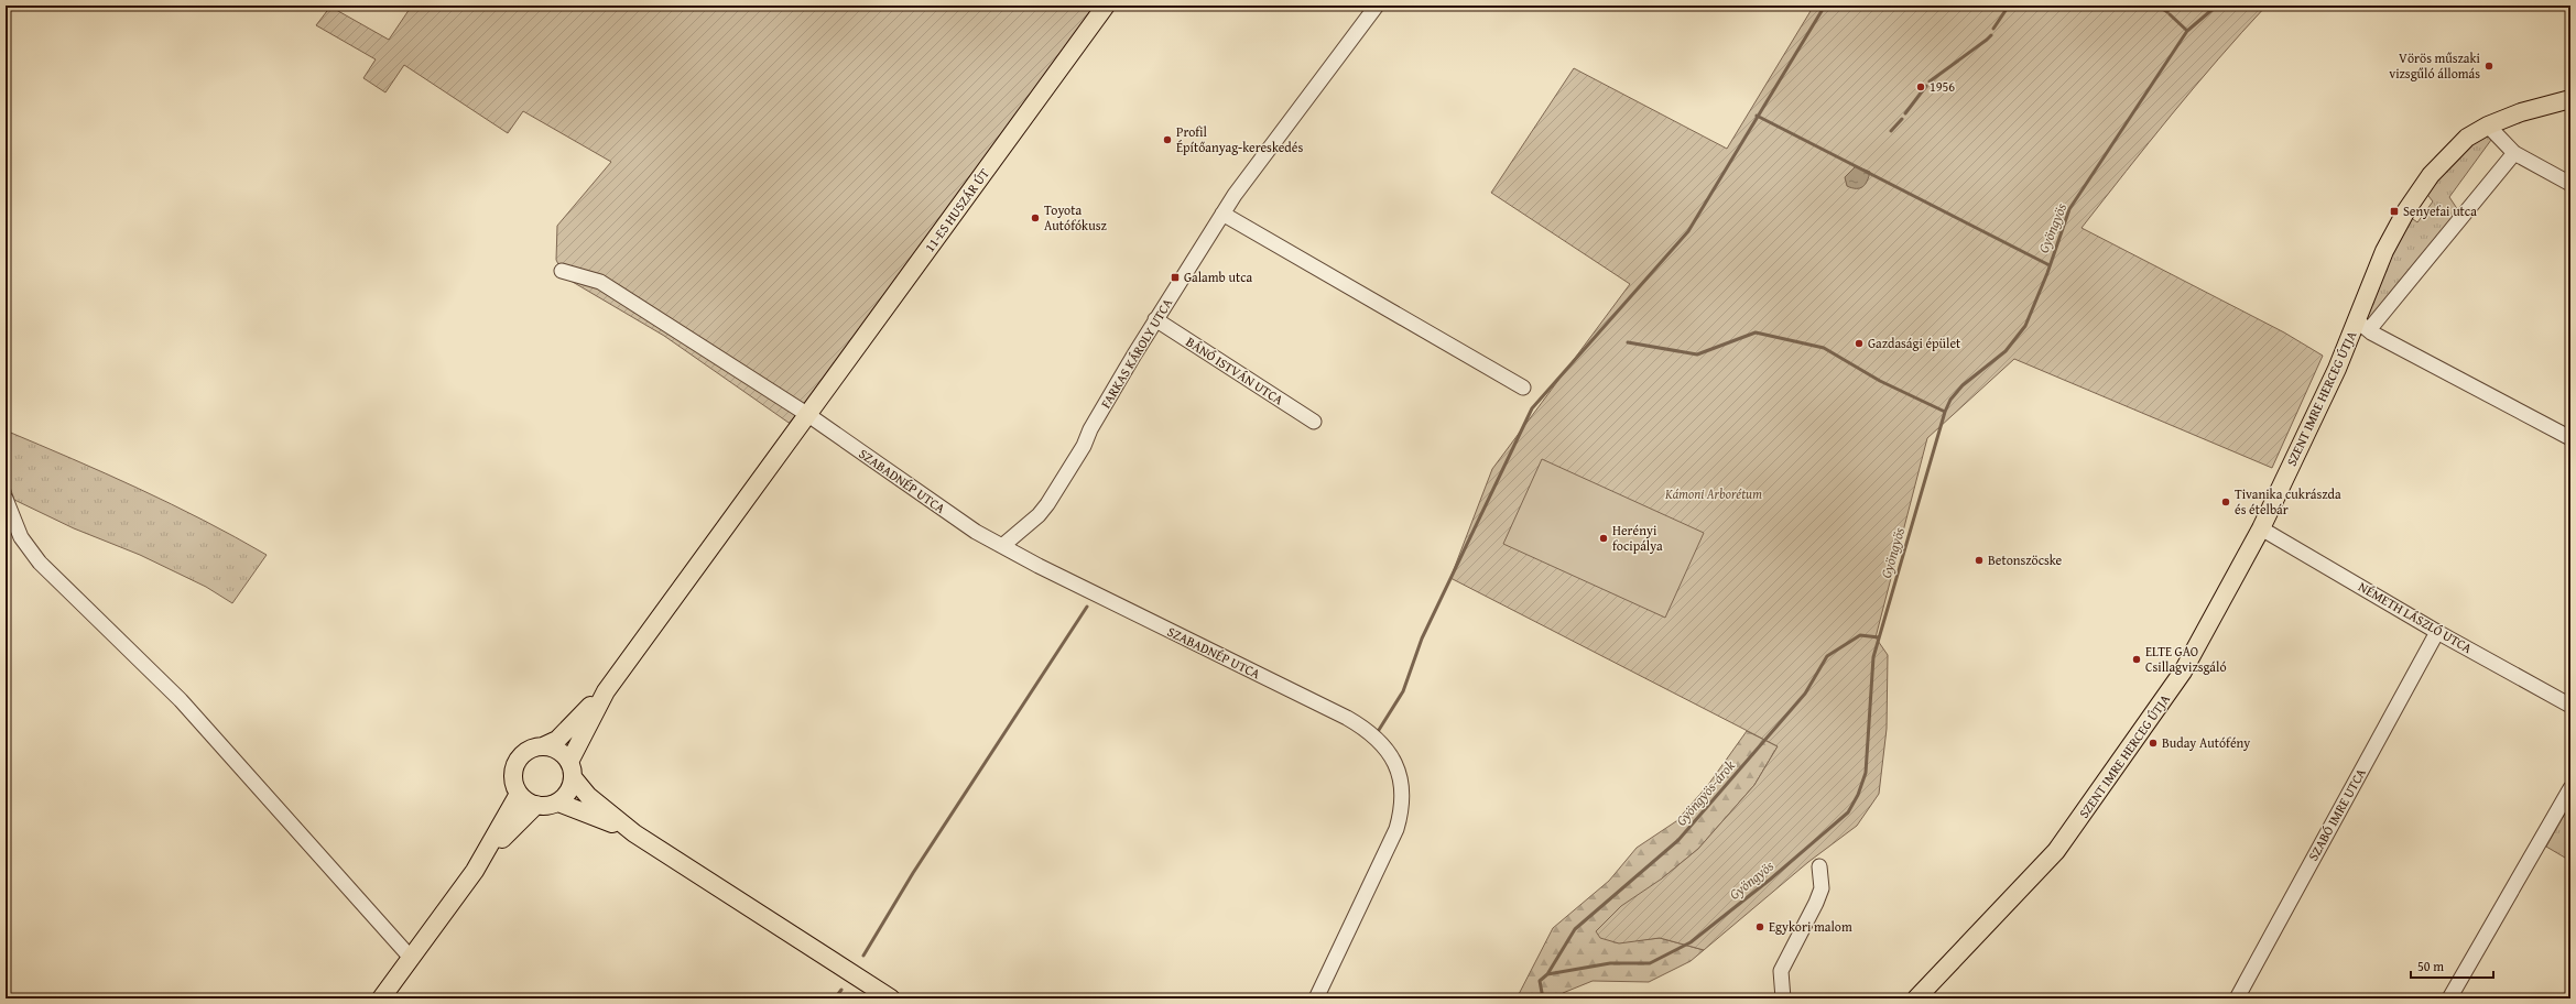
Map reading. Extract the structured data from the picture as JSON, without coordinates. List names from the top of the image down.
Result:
{
  "streets": {
    "main road": ["11-ES HUSZÁR ÚT", "SZENT IMRE HERCEG ÚTJA"],
    "street": [
      "FARKAS KÁROLY UTCA",
      "BÁNÓ ISTVÁN UTCA",
      "SZABADNÉP UTCA",
      "NÉMETH LÁSZLÓ UTCA",
      "SZABÓ IMRE UTCA"
    ]
  },
  "crossings": [
    ["11-ES HUSZÁR ÚT", "SZABADNÉP UTCA"],
    ["FARKAS KÁROLY UTCA", "BÁNÓ ISTVÁN UTCA"],
    ["FARKAS KÁROLY UTCA", "SZABADNÉP UTCA"],
    ["SZENT IMRE HERCEG ÚTJA", "NÉMETH LÁSZLÓ UTCA"],
    ["NÉMETH LÁSZLÓ UTCA", "SZABÓ IMRE UTCA"]
  ],
  "water": ["Gyöngyös", "Gyöngyös-árok"],
  "parks": ["Kámoni Arborétum"],
  "places": {
    "other": [
      "Vörös műszaki vizsgűló állomás",
      "1956",
      "Profil Építőanyag-kereskedés",
      "Toyota Autófókusz",
      "Gazdasági épület",
      "Tivanika cukrászda és ételbár",
      "Herényi focipálya",
      "Betonszöcske",
      "ELTE GAO Csillagvizsgáló",
      "Buday Autófény",
      "Egykori malom"
    ],
    "transit": ["Senyefai utca", "Galamb utca"]
  },
  "scale_bar": "50 m"
}
